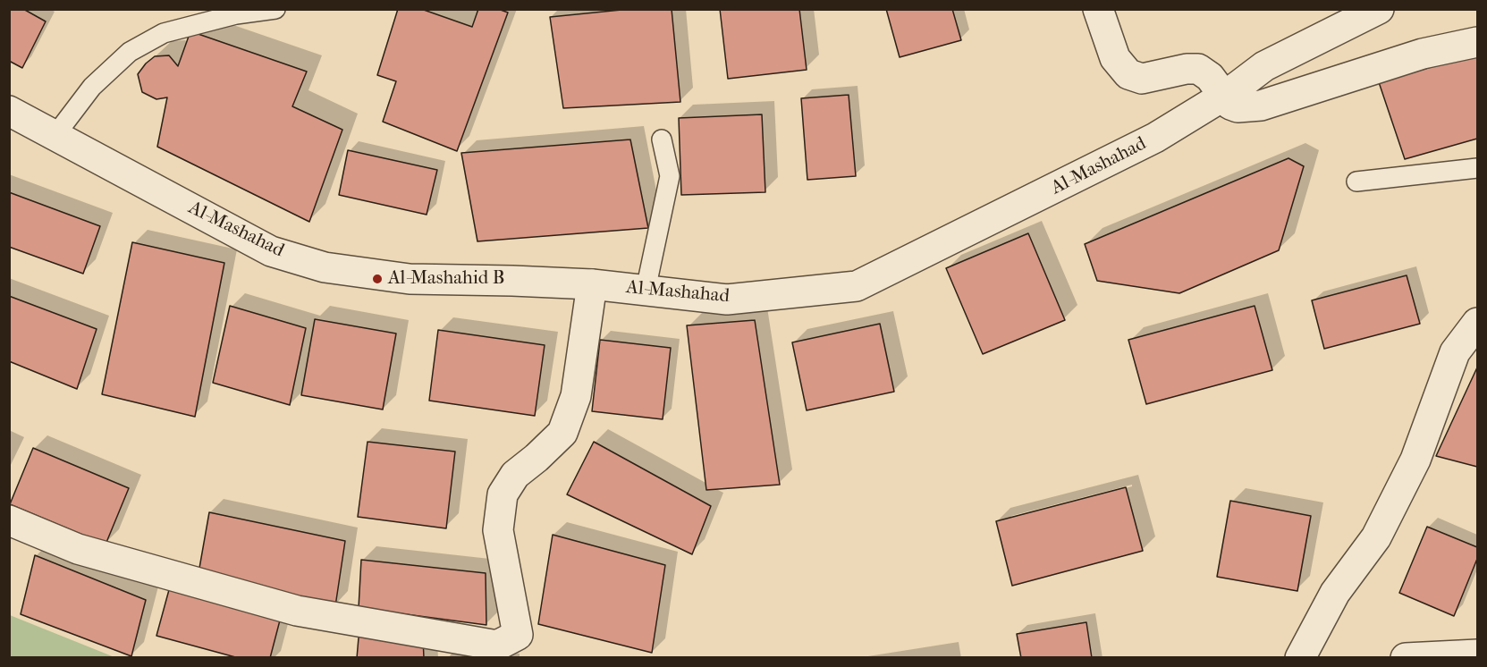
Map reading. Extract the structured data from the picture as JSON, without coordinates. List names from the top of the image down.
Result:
{
  "streets": {
    "street": ["Al-Mashahad"]
  },
  "places": ["Al-Mashahid B"]
}
